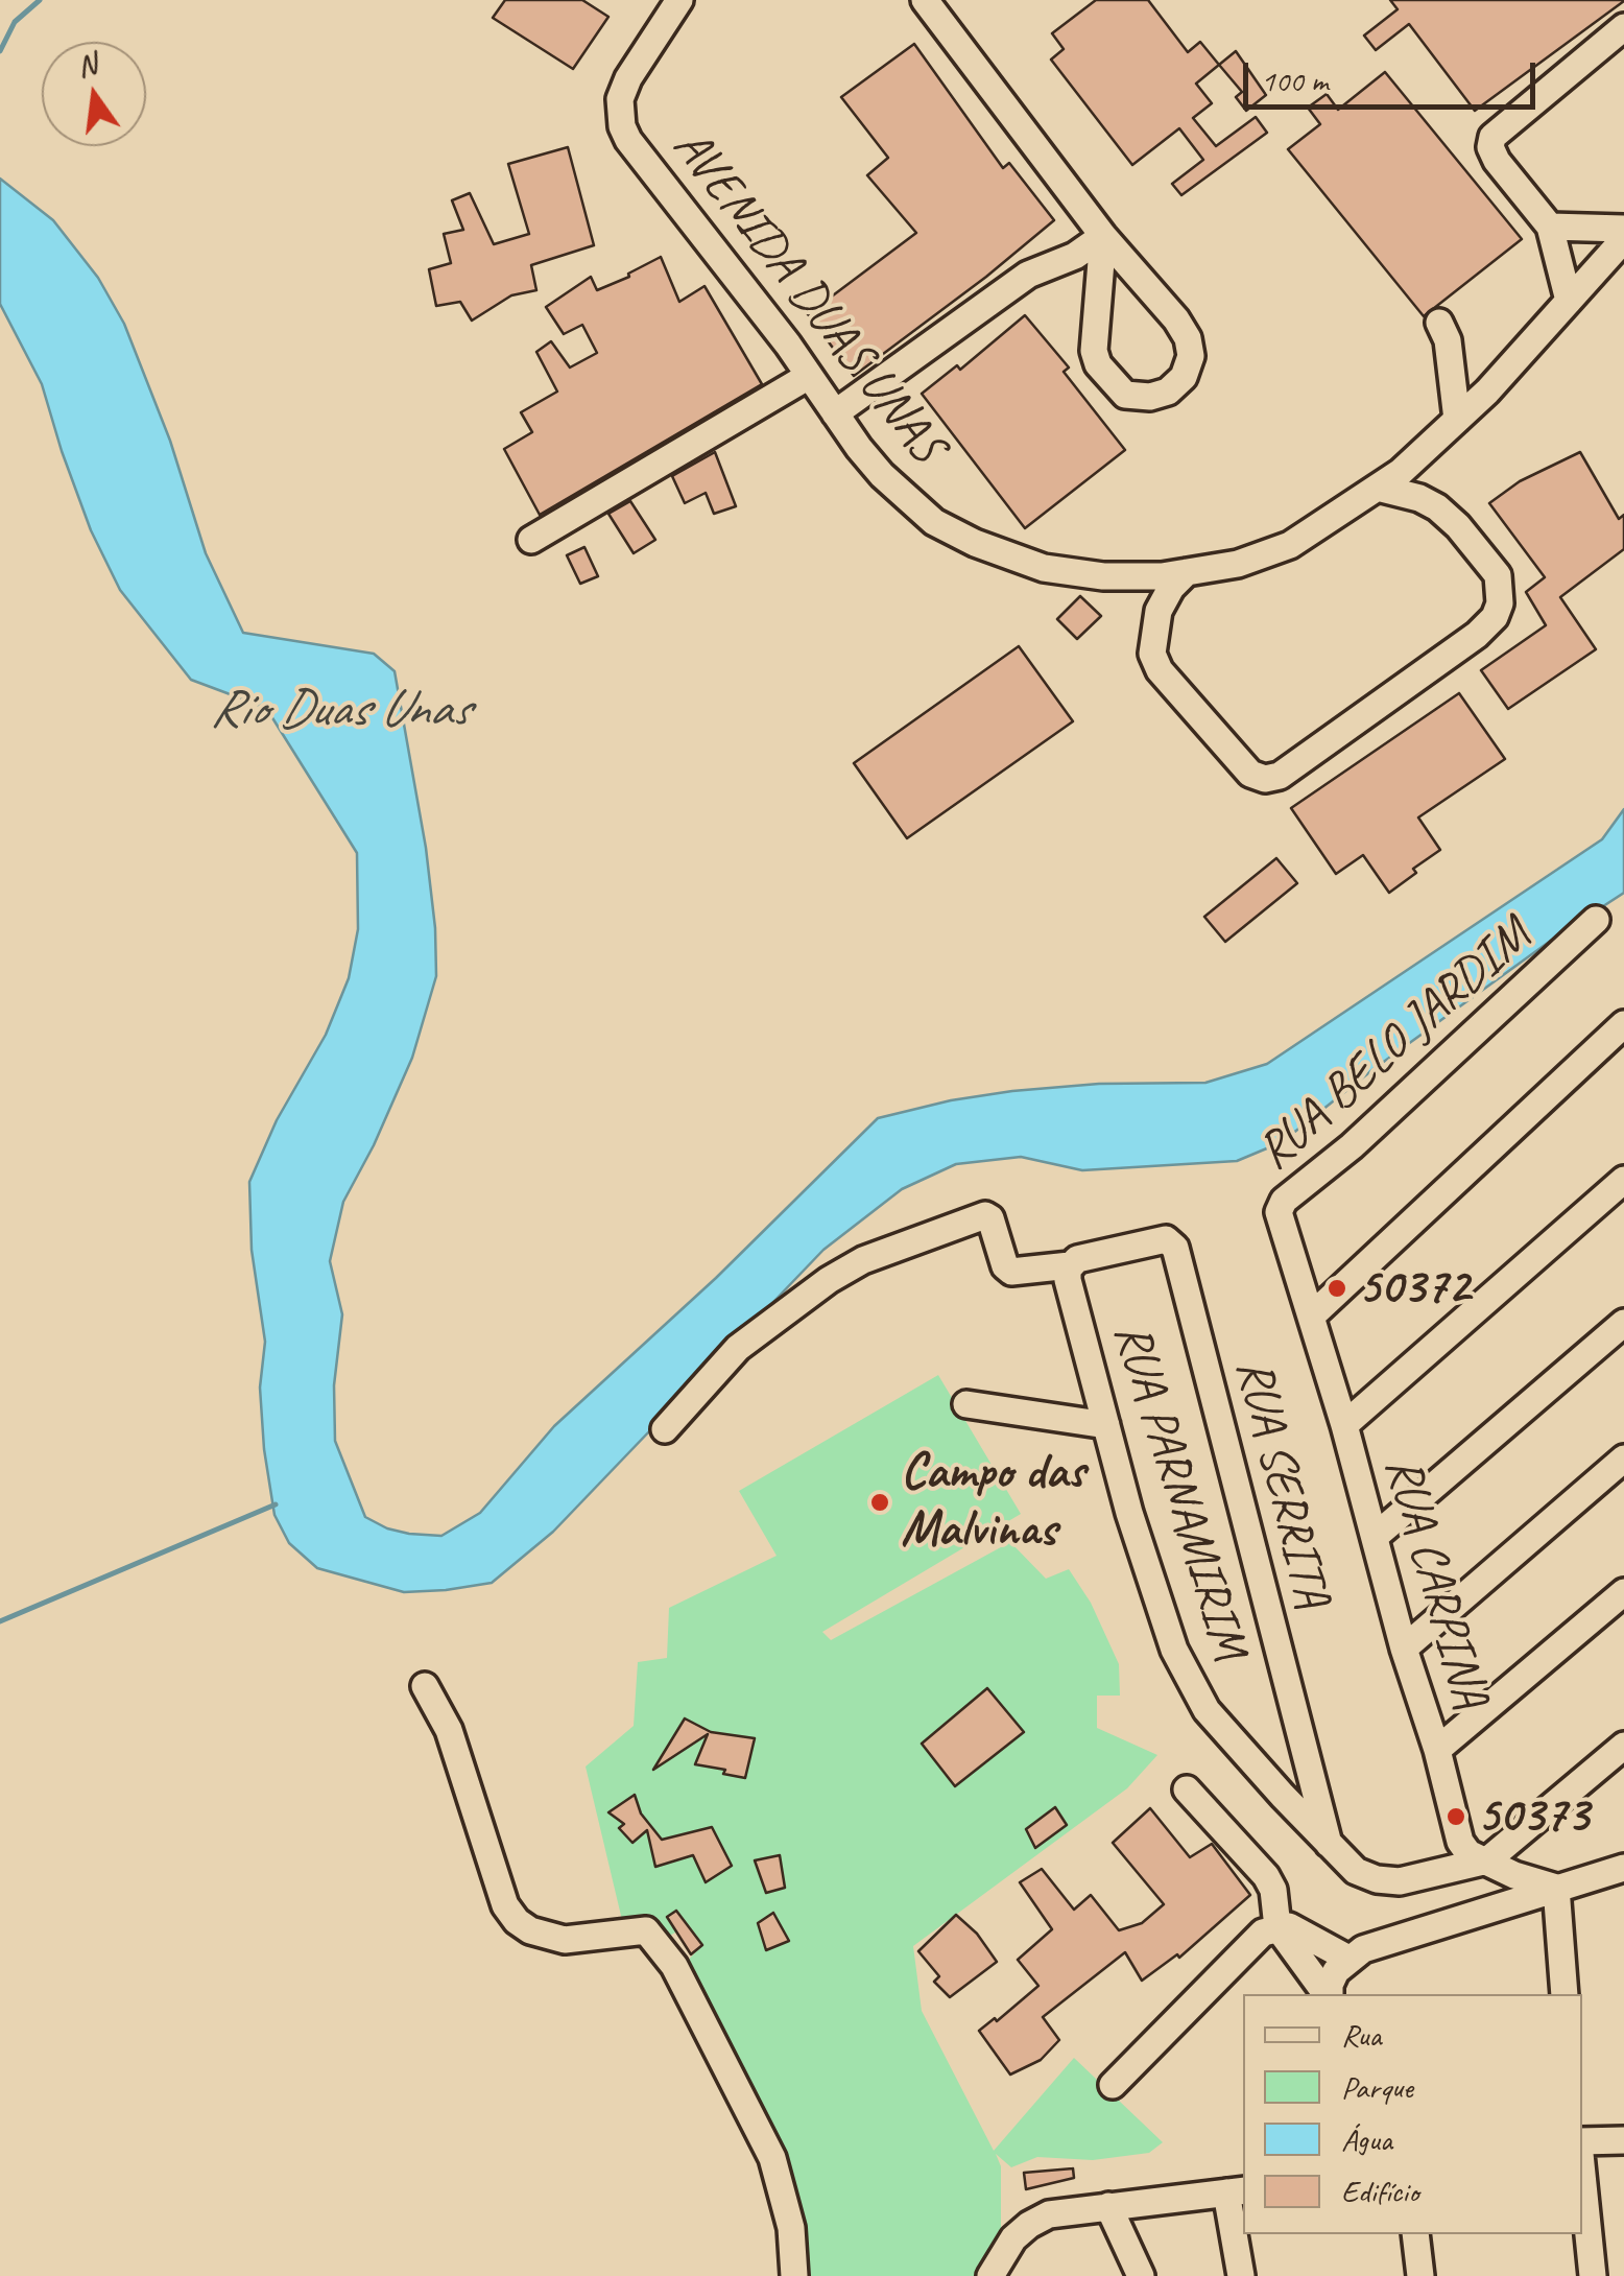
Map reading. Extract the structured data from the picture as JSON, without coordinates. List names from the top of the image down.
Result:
{
  "streets": {
    "street": [
      "AVENIDA DUAS UNAS",
      "RUA BELO JARDIM",
      "RUA SERRITA",
      "RUA PARNAMIRIM",
      "RUA CARPINA"
    ]
  },
  "crossings": [
    ["RUA BELO JARDIM", "RUA CARPINA"],
    ["RUA SERRITA", "RUA PARNAMIRIM"],
    ["RUA PARNAMIRIM", "RUA CARPINA"]
  ],
  "water": ["Rio Duas Unas"],
  "places": ["50372", "Campo das Malvinas", "50373"],
  "legend": [
    "Rua",
    "Parque",
    "Água",
    "Edifício"
  ],
  "scale_bar": "100 m",
  "north": "top"
}
